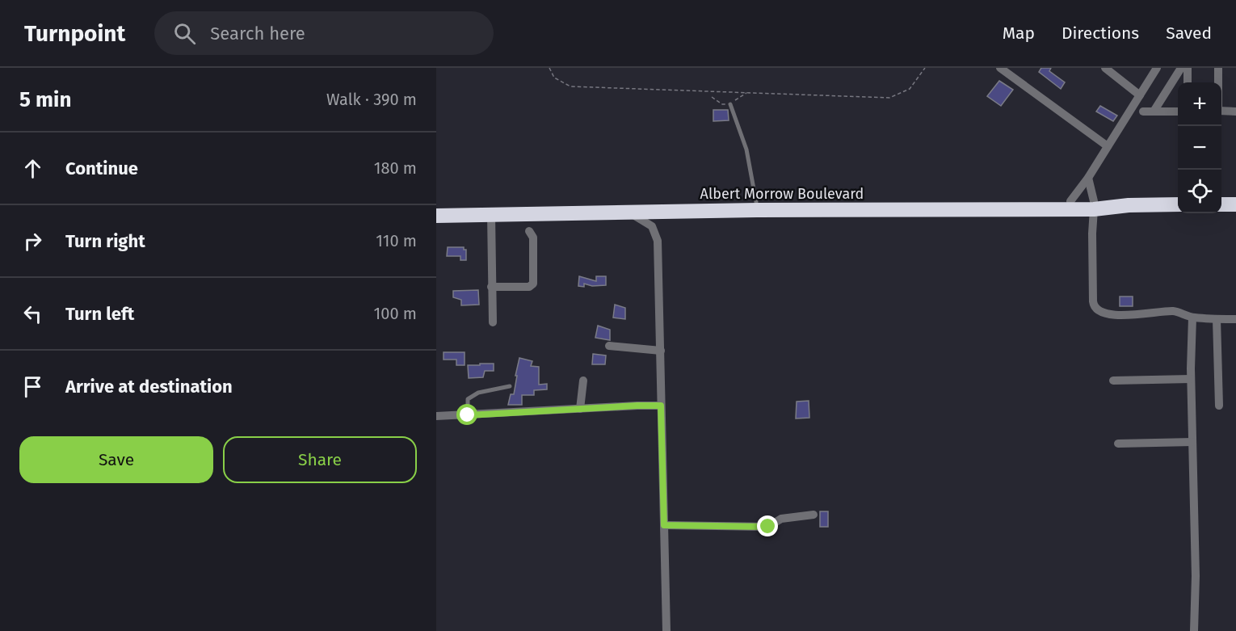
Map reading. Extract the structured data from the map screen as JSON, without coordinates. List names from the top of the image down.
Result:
{
  "streets": {
    "highway": ["Albert Morrow Boulevard"]
  },
  "page": {
    "header": "Turnpoint",
    "search": "Search here",
    "nav": ["Map", "Directions", "Saved"],
    "heading": ["5 min", "Walk · 390 m"],
    "map_buttons": ["+", "−"],
    "list": [
      ["Continue", "180 m"],
      ["Turn right", "110 m"],
      ["Turn left", "100 m"],
      "Arrive at destination"
    ],
    "buttons": ["Save", "Share"]
  }
}
